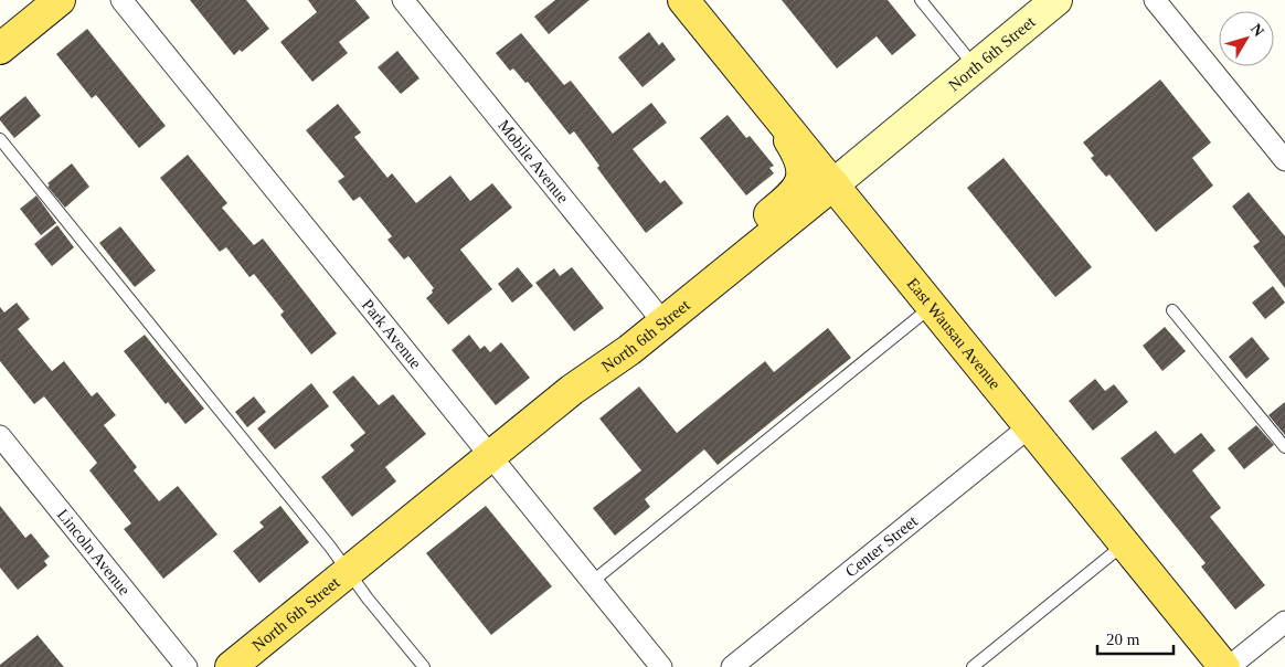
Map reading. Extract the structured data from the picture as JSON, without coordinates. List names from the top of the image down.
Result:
{
  "streets": {
    "main road": ["North 6th Street", "East Wausau Avenue"],
    "street": [
      "Mobile Avenue",
      "Park Avenue",
      "Center Street",
      "Lincoln Avenue"
    ]
  },
  "crossings": [
    ["North 6th Street", "Mobile Avenue"],
    ["North 6th Street", "Park Avenue"],
    ["North 6th Street", "East Wausau Avenue"],
    ["East Wausau Avenue", "Center Street"]
  ],
  "scale_bar": "20 m",
  "north": "top right"
}
